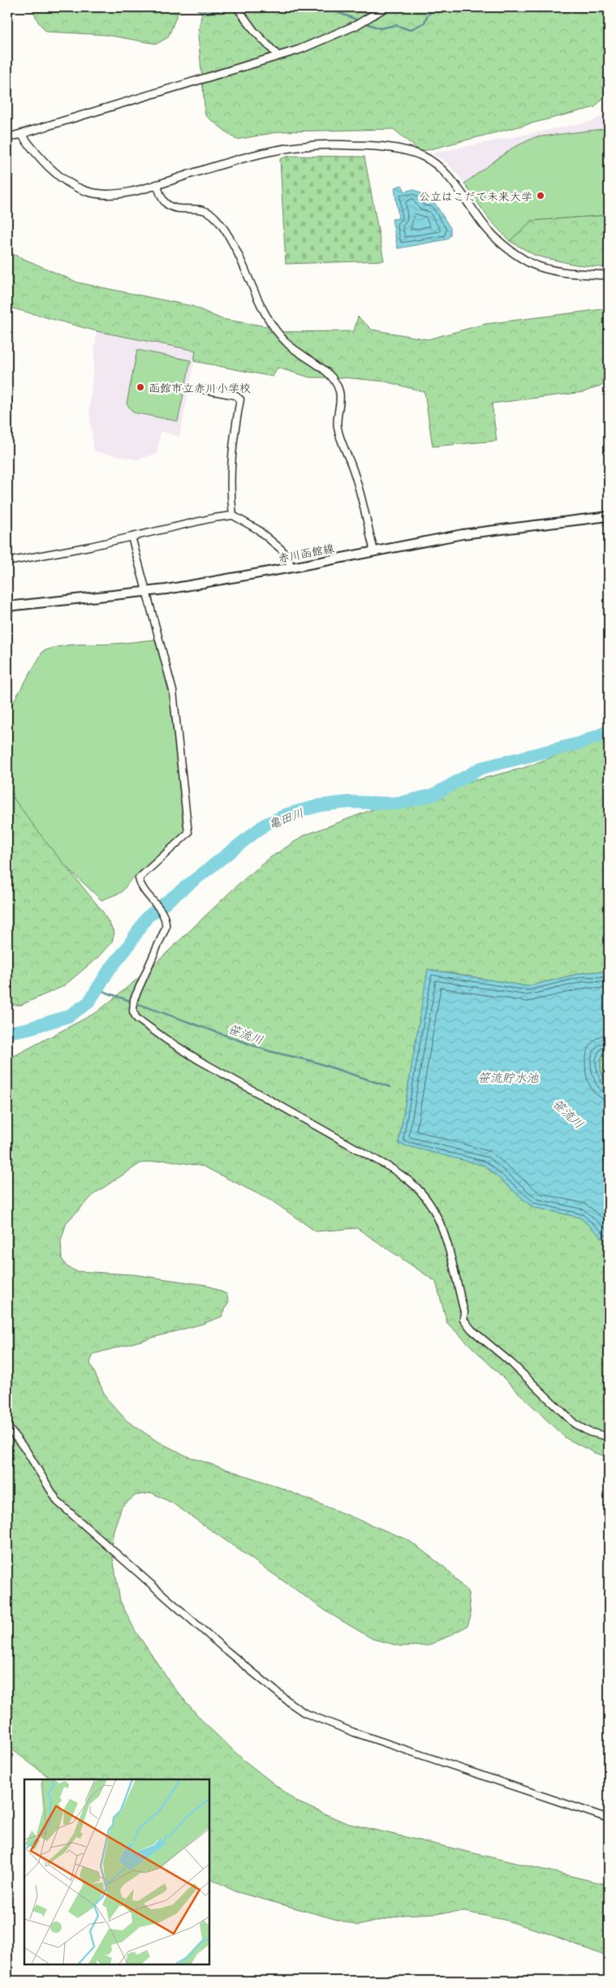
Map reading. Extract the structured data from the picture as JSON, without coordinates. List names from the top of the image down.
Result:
{
  "streets": {
    "main road": ["赤川函館線"]
  },
  "water": ["亀田川", "笹流川", "笹流貯水池"],
  "places": ["公立はこだて未来大学", "函館市立赤川小学校"]
}
